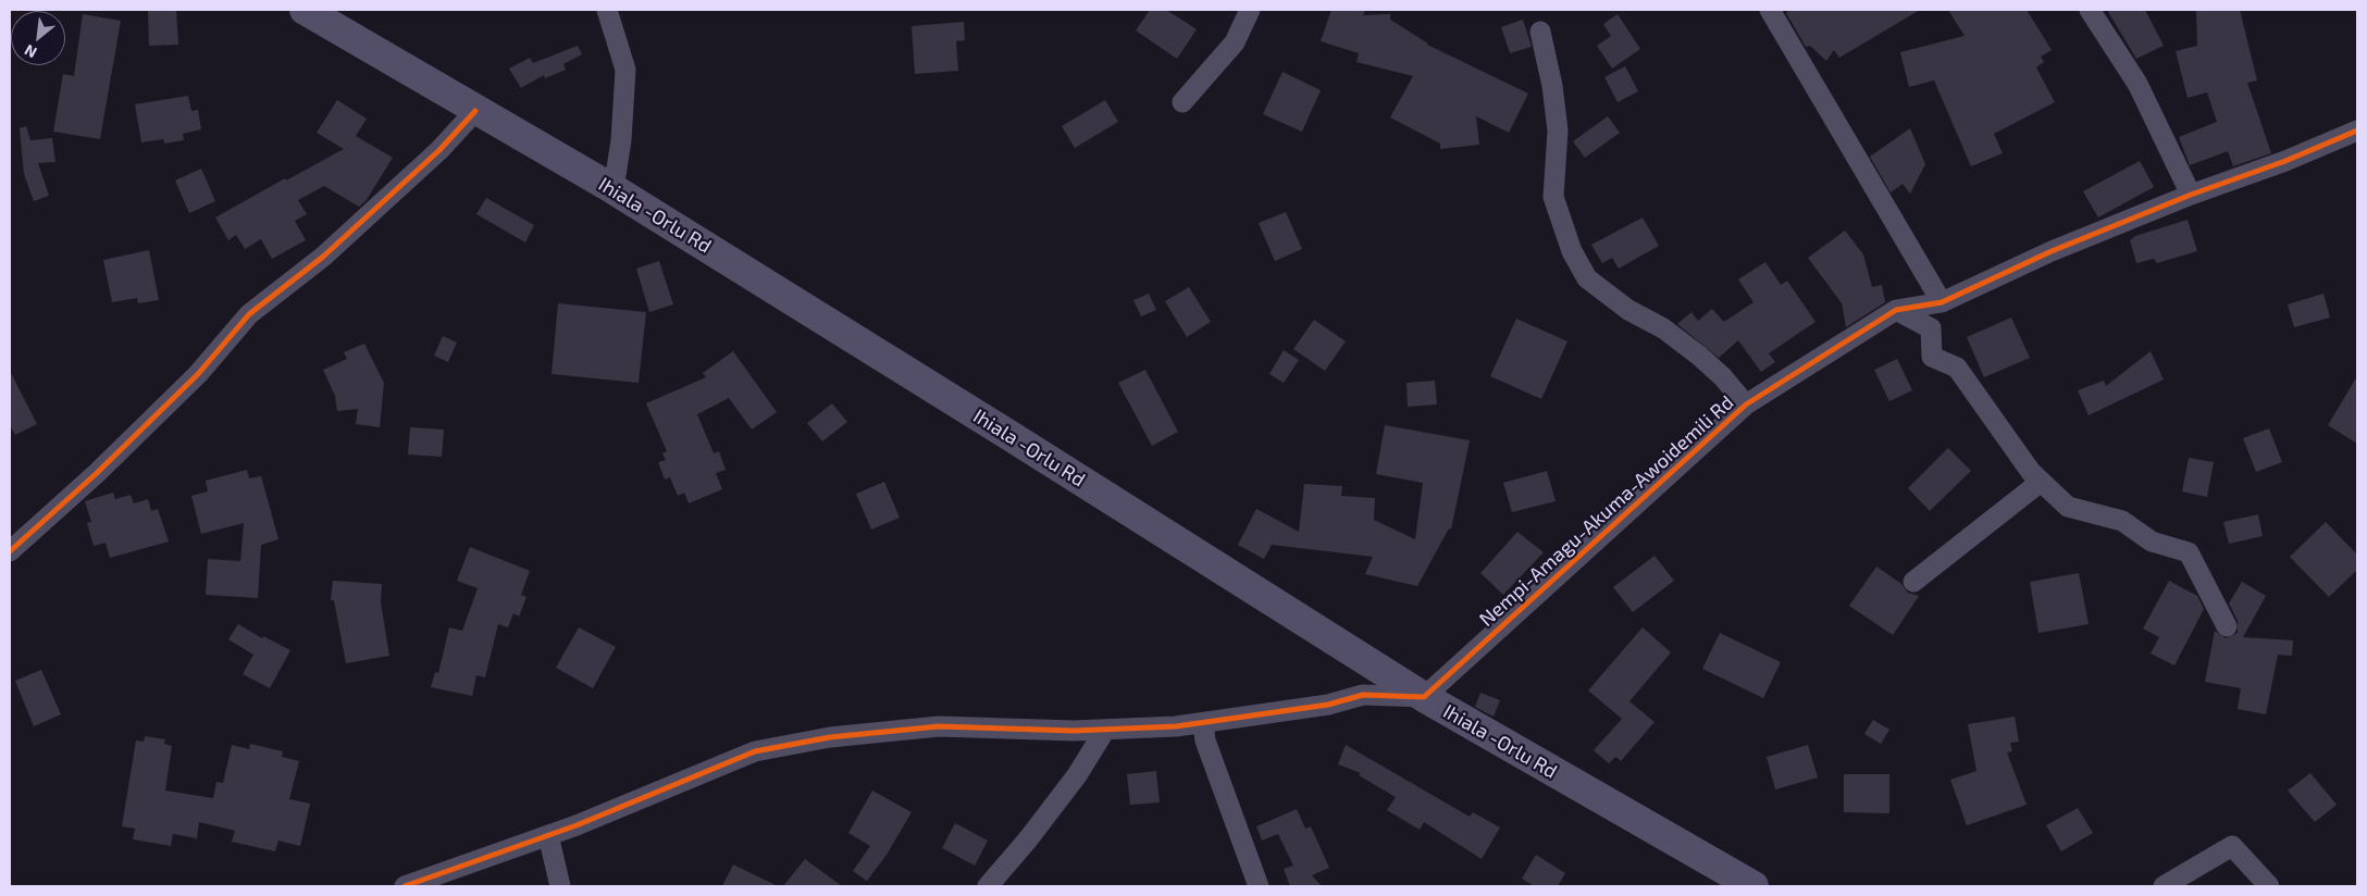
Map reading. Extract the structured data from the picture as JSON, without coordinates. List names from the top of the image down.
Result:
{
  "streets": {
    "main road": ["Ihiala -Orlu Rd"],
    "street": ["Nempi-Amagu-Akuma-Awoidemili Rd"]
  },
  "crossings": [
    ["Ihiala -Orlu Rd", "Nempi-Amagu-Akuma-Awoidemili Rd"]
  ],
  "north": "bottom left"
}
